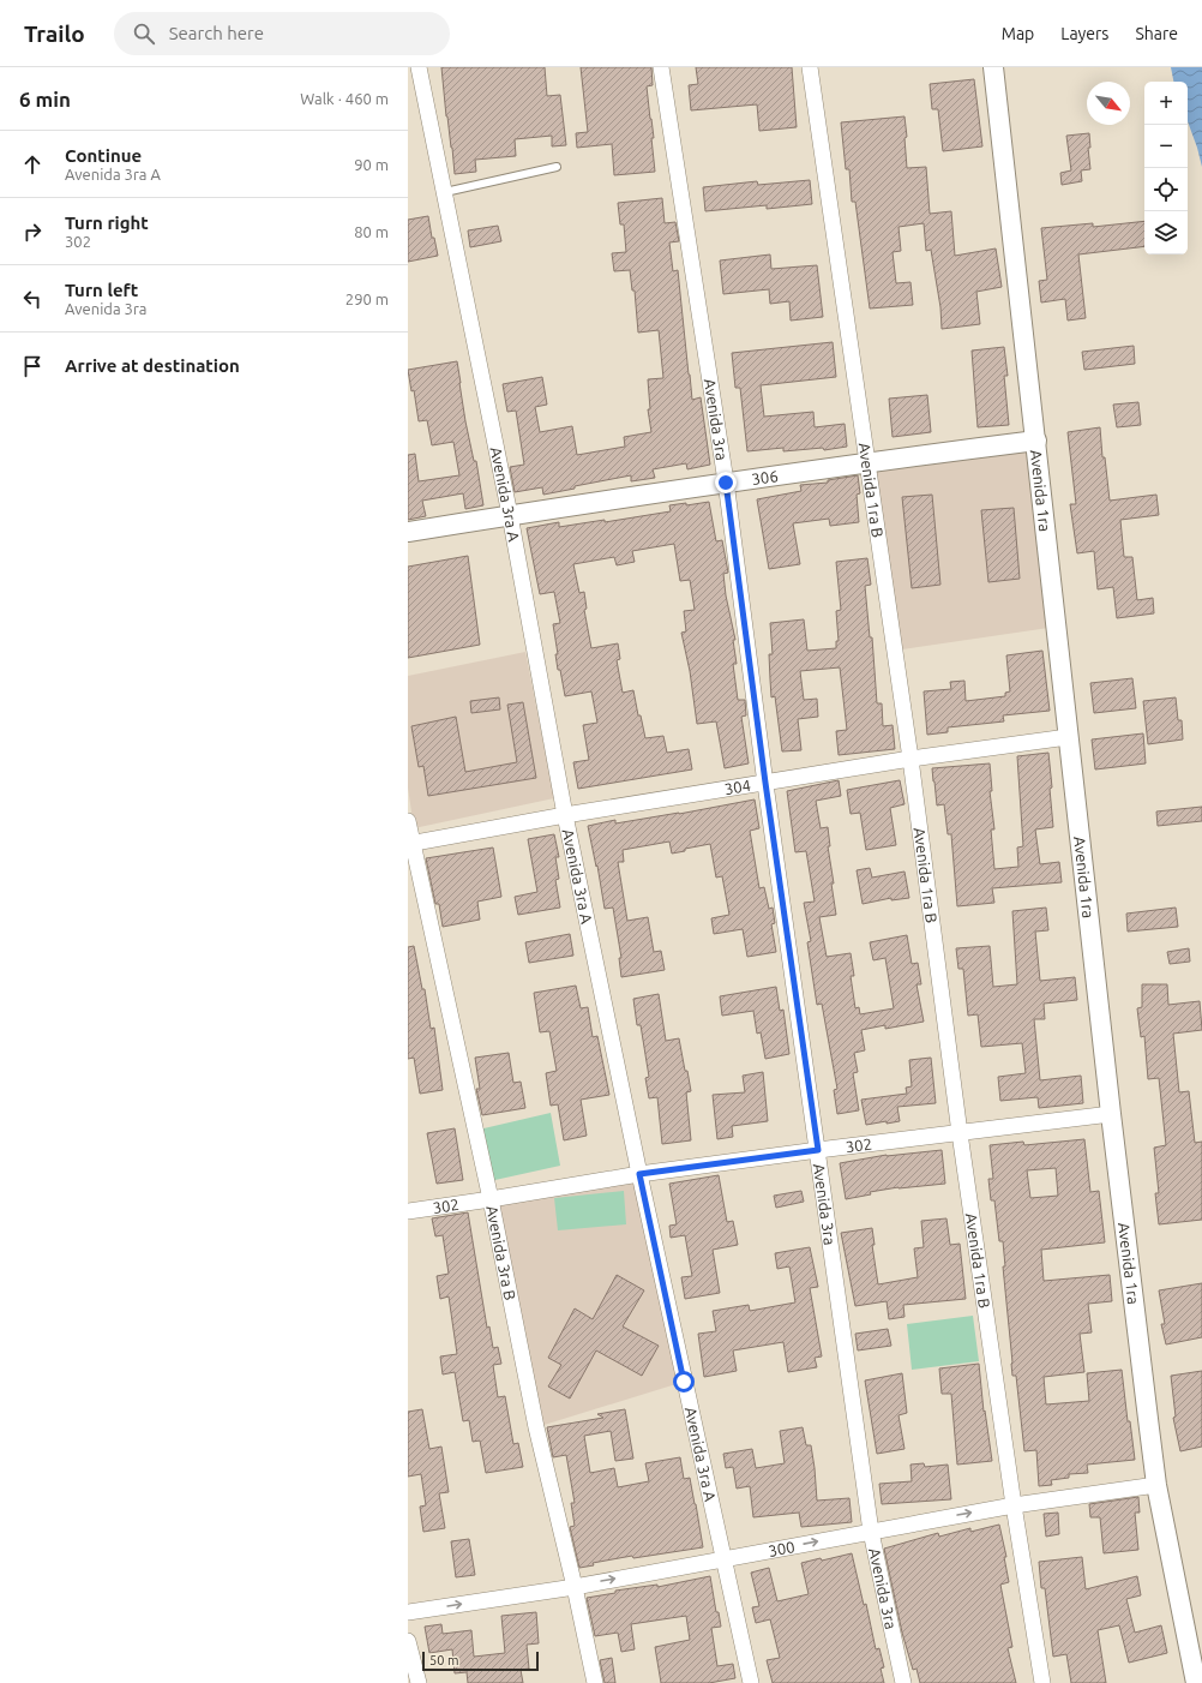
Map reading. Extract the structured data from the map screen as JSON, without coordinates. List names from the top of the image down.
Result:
{
  "streets": {
    "street": [
      "Avenida 3ra",
      "306",
      "Avenida 1ra B",
      "Avenida 1ra",
      "Avenida 3ra A",
      "304",
      "302",
      "Avenida 3ra B",
      "300"
    ]
  },
  "crossings": [
    ["Avenida 3ra", "306"],
    ["Avenida 3ra", "304"],
    ["Avenida 3ra", "302"],
    ["Avenida 3ra", "300"],
    ["306", "Avenida 1ra B"],
    ["306", "Avenida 1ra"],
    ["306", "Avenida 3ra A"],
    ["Avenida 1ra B", "304"],
    ["Avenida 1ra B", "302"],
    ["Avenida 1ra B", "300"],
    ["Avenida 1ra", "304"],
    ["Avenida 1ra", "302"],
    ["Avenida 1ra", "300"],
    ["Avenida 3ra A", "304"],
    ["Avenida 3ra A", "302"],
    ["Avenida 3ra A", "300"],
    ["304", "Avenida 3ra B"],
    ["302", "Avenida 3ra B"],
    ["Avenida 3ra B", "300"]
  ],
  "one_way": ["300"],
  "scale_bar": "50 m",
  "north": "bottom right",
  "page": {
    "header": "Trailo",
    "search": "Search here",
    "nav": ["Map", "Layers", "Share"],
    "heading": ["6 min", "Walk · 460 m"],
    "map_buttons": ["+", "−"],
    "list": [
      ["Continue", "Avenida 3ra A", "90 m"],
      ["Turn right", "302", "80 m"],
      ["Turn left", "Avenida 3ra", "290 m"],
      "Arrive at destination"
    ],
    "scale": "50 m"
  }
}
